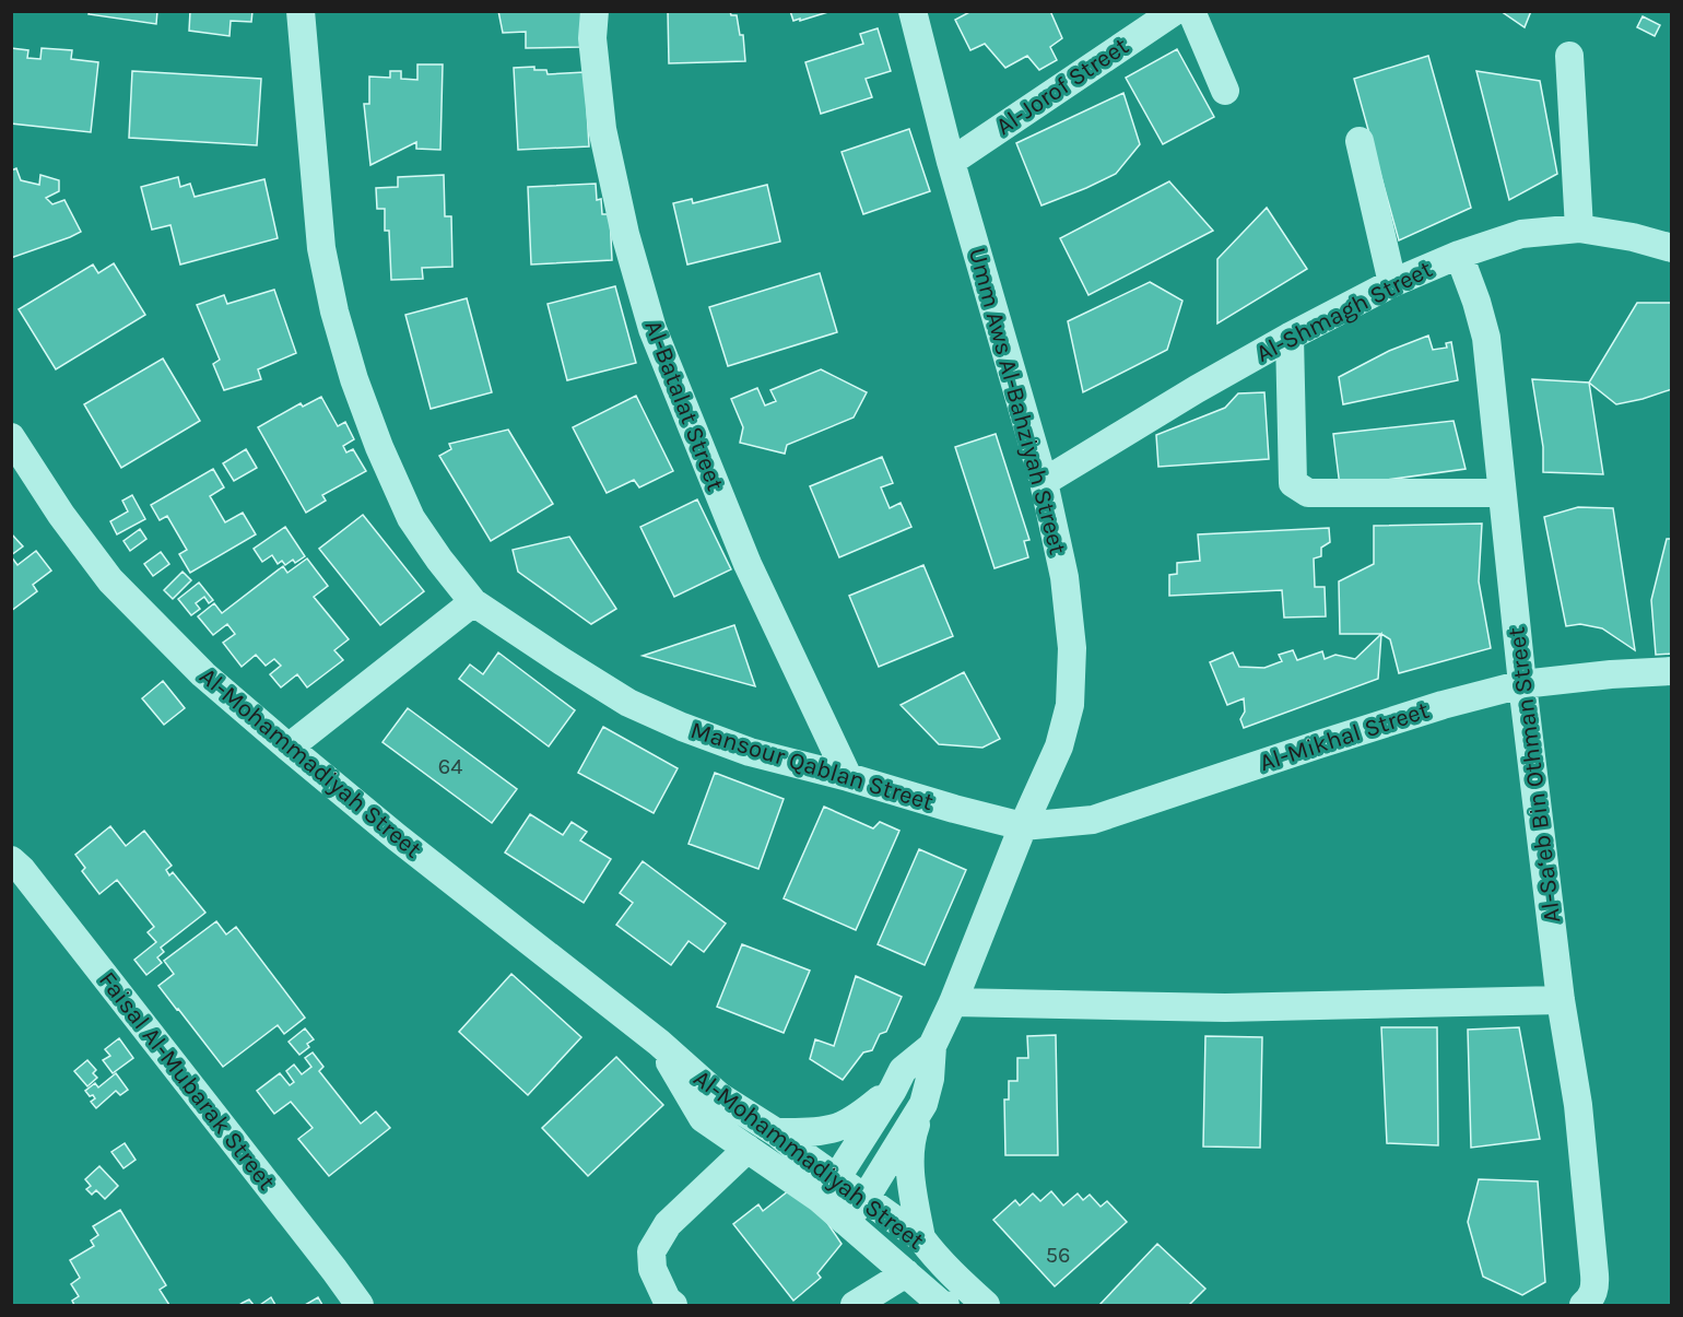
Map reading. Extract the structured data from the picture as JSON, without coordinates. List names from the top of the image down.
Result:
{
  "streets": {
    "street": [
      "Al-Jorof Street",
      "Al-Shmagh Street",
      "Umm Aws Al-Bahziyah Street",
      "Al-Batalat Street",
      "Al-Mikhal Street",
      "Al-Mohammadiyah Street",
      "Mansour Qablan Street",
      "Al-Sa‘eb Bin Othman Street",
      "Faisal Al-Mubarak Street"
    ]
  },
  "crossings": [
    ["Al-Jorof Street", "Umm Aws Al-Bahziyah Street"],
    ["Al-Shmagh Street", "Umm Aws Al-Bahziyah Street"],
    ["Al-Shmagh Street", "Al-Sa‘eb Bin Othman Street"],
    ["Umm Aws Al-Bahziyah Street", "Al-Mikhal Street"],
    ["Umm Aws Al-Bahziyah Street", "Al-Mohammadiyah Street"],
    ["Umm Aws Al-Bahziyah Street", "Mansour Qablan Street"],
    ["Al-Batalat Street", "Mansour Qablan Street"],
    ["Al-Mikhal Street", "Mansour Qablan Street"],
    ["Al-Mikhal Street", "Al-Sa‘eb Bin Othman Street"]
  ],
  "house_numbers": ["64", "56"]
}
